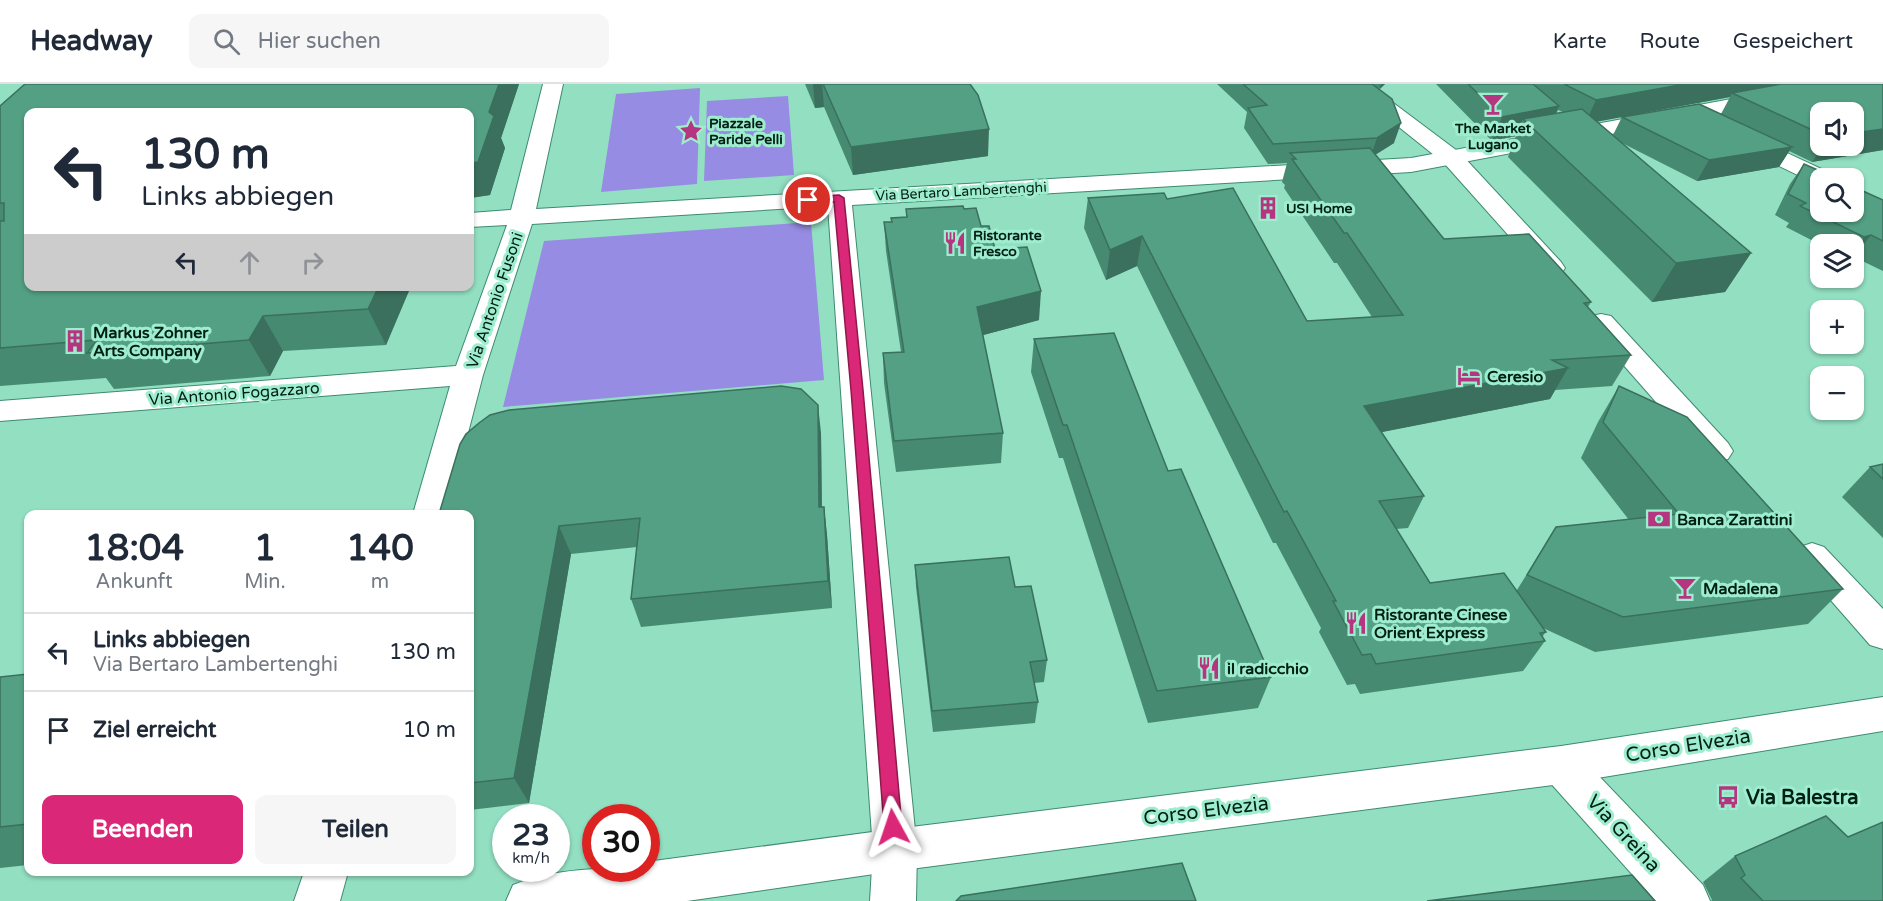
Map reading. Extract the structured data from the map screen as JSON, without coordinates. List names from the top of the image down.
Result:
{
  "streets": {
    "street": [
      "Via Bertaro Lambertenghi",
      "Via Antonio Fusoni",
      "Via Antonio Fogazzaro",
      "Corso Elvezia",
      "Via Greina"
    ]
  },
  "crossings": [
    ["Via Bertaro Lambertenghi", "Via Antonio Fusoni"],
    ["Via Antonio Fusoni", "Via Antonio Fogazzaro"],
    ["Corso Elvezia", "Via Greina"]
  ],
  "places": {
    "bar": ["The Market Lugano", "Madalena"],
    "place": ["Piazzale Paride Pelli"],
    "building": ["USI Home", "Markus Zohner Arts Company"],
    "restaurant": ["Ristorante Fresco", "Ristorante Cinese Orient Express", "il radicchio"],
    "hotel": ["Ceresio"],
    "bank": ["Banca Zarattini"],
    "bus stop": ["Via Balestra"]
  },
  "page": {
    "header": "Headway",
    "search": "Hier suchen",
    "nav": ["Karte", "Route", "Gespeichert"],
    "map_buttons": ["+", "−"],
    "turn": ["130 m", "Links abbiegen"],
    "eta": [
      "18:04",
      "Ankunft",
      "1",
      "Min.",
      "140",
      "m"
    ],
    "list": [
      {
        "name": "Links abbiegen",
        "note": "Via Bertaro Lambertenghi",
        "value": "130 m"
      },
      {
        "name": "Ziel erreicht",
        "value": "10 m"
      }
    ],
    "buttons": ["Beenden", "Teilen"],
    "speed": "23 km/h",
    "limit": "30"
  }
}
